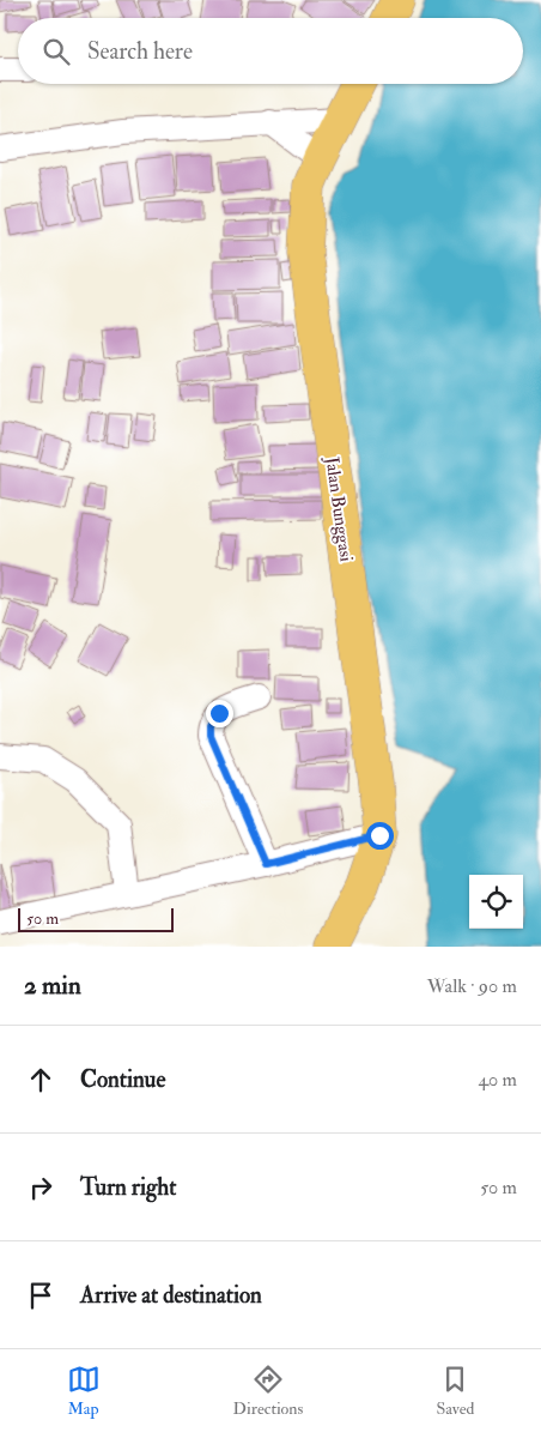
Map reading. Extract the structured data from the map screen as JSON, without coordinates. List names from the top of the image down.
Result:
{
  "streets": {
    "highway": ["Jalan Bunggasi"]
  },
  "scale_bar": "50 m",
  "page": {
    "search": "Search here",
    "scale": "50 m",
    "heading": ["2 min", "Walk · 90 m"],
    "list": [
      ["Continue", "40 m"],
      ["Turn right", "50 m"],
      "Arrive at destination"
    ],
    "nav": ["Map", "Directions", "Saved"]
  }
}
